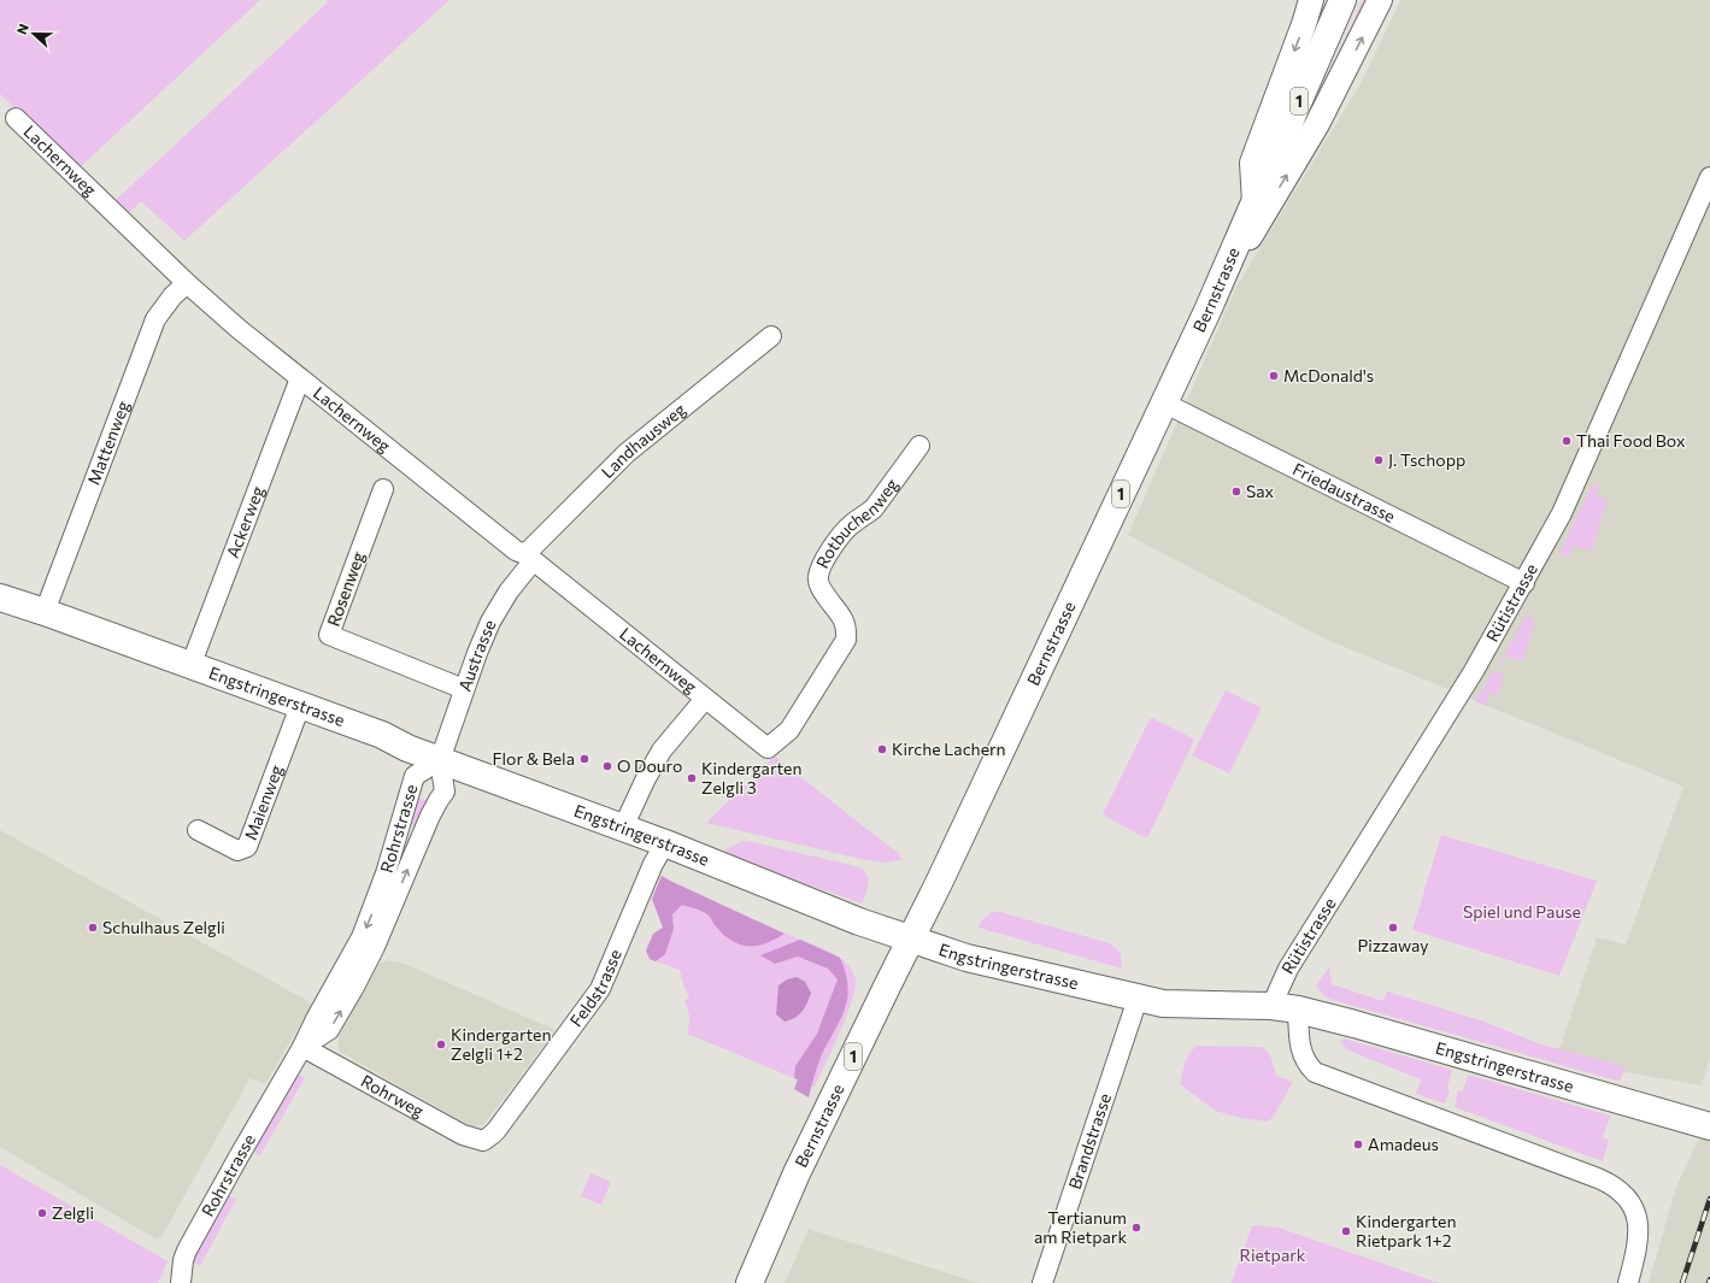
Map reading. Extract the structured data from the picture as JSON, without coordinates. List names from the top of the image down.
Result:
{
  "streets": {
    "main road": ["1", "Bernstrasse", "Engstringerstrasse"],
    "street": [
      "Lachernweg",
      "Landhausweg",
      "Mattenweg",
      "Friedaustrasse",
      "Ackerweg",
      "Rotbuchenweg",
      "Rosenweg",
      "Rütistrasse",
      "Austrasse",
      "Maienweg",
      "Rohrstrasse",
      "Feldstrasse",
      "Rohrweg",
      "Brandstrasse"
    ]
  },
  "crossings": [
    ["Lachernweg", "Landhausweg"],
    ["Lachernweg", "Mattenweg"],
    ["Lachernweg", "Ackerweg"],
    ["Lachernweg", "Rotbuchenweg"],
    ["Lachernweg", "Austrasse"],
    ["Lachernweg", "Engstringerstrasse"],
    ["Bernstrasse", "Friedaustrasse"],
    ["Bernstrasse", "Engstringerstrasse"],
    ["Landhausweg", "Austrasse"],
    ["Mattenweg", "Engstringerstrasse"],
    ["Friedaustrasse", "Rütistrasse"],
    ["Ackerweg", "Engstringerstrasse"],
    ["Rosenweg", "Austrasse"],
    ["Rütistrasse", "Engstringerstrasse"],
    ["Austrasse", "Engstringerstrasse"],
    ["Austrasse", "Rohrstrasse"],
    ["Engstringerstrasse", "Maienweg"],
    ["Engstringerstrasse", "Rohrstrasse"],
    ["Engstringerstrasse", "Feldstrasse"],
    ["Engstringerstrasse", "Brandstrasse"],
    ["Rohrstrasse", "Rohrweg"],
    ["Feldstrasse", "Rohrweg"]
  ],
  "parks": ["Spiel und Pause", "Rietpark"],
  "places": [
    "McDonald's",
    "Thai Food Box",
    "J. Tschopp",
    "Sax",
    "Kirche Lachern",
    "Flor & Bela",
    "O Douro",
    "Kindergarten Zelgli 3",
    "Schulhaus Zelgli",
    "Pizzaway",
    "Kindergarten Zelgli 1+2",
    "Amadeus",
    "Zelgli",
    "Tertianum am Rietpark",
    "Kindergarten Rietpark 1+2"
  ],
  "north": "left"
}
